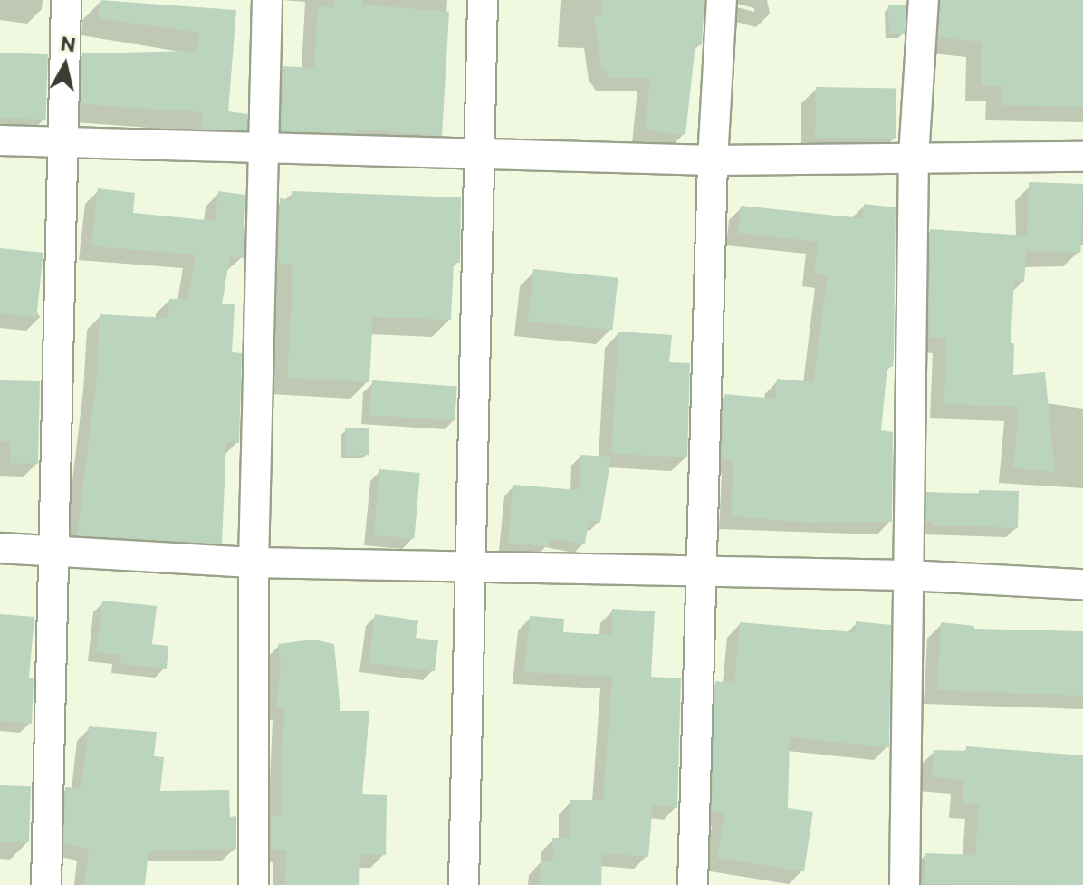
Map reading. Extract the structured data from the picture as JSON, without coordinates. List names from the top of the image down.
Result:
{
  "north": "top"
}
